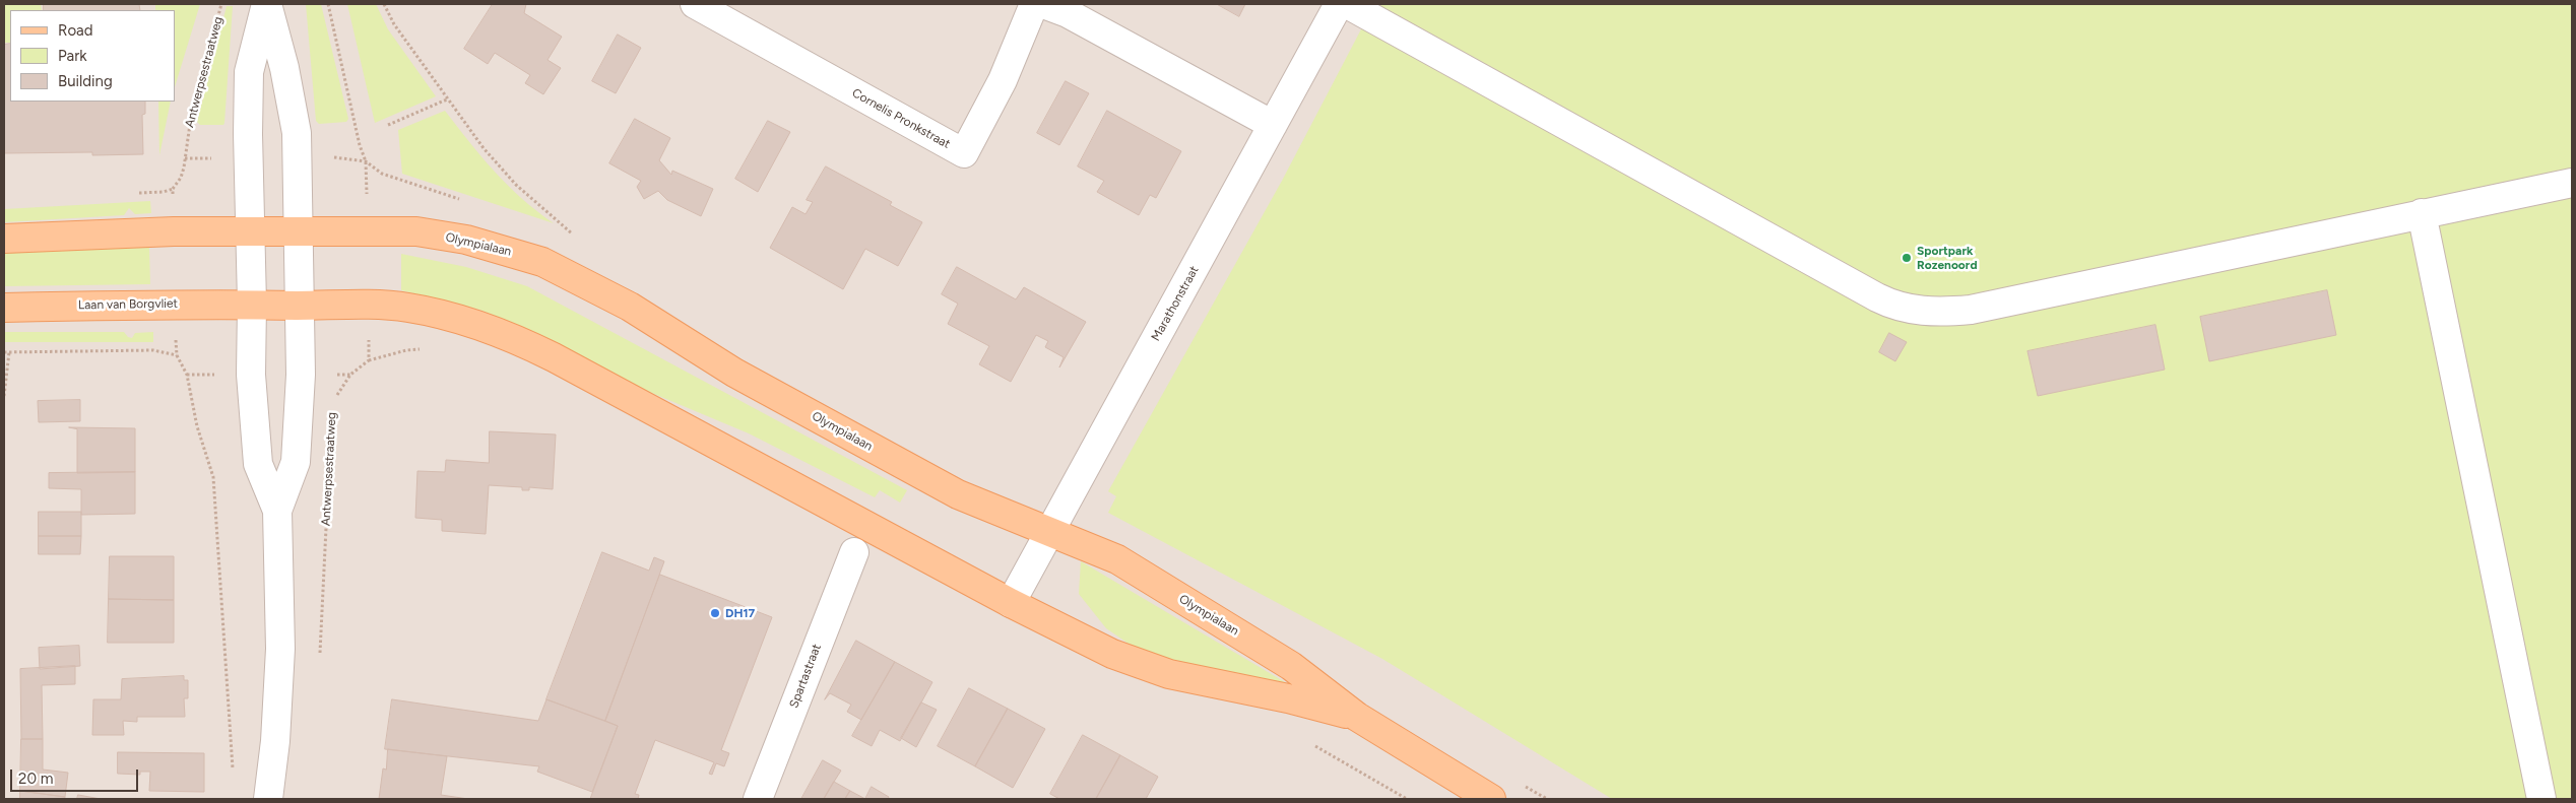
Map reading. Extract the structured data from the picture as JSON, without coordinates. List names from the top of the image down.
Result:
{
  "streets": {
    "main road": ["Olympialaan", "Laan van Borgvliet"],
    "street": ["Cornelis Pronkstraat", "Marathonstraat", "Spartastraat"],
    "path": ["Antwerpsestraatweg"]
  },
  "crossings": [
    ["Antwerpsestraatweg", "Olympialaan"],
    ["Olympialaan", "Marathonstraat"],
    ["Olympialaan", "Laan van Borgvliet"]
  ],
  "places": ["Sportpark Rozenoord", "DH17"],
  "legend": ["Road", "Park", "Building"],
  "scale_bar": "20 m"
}
